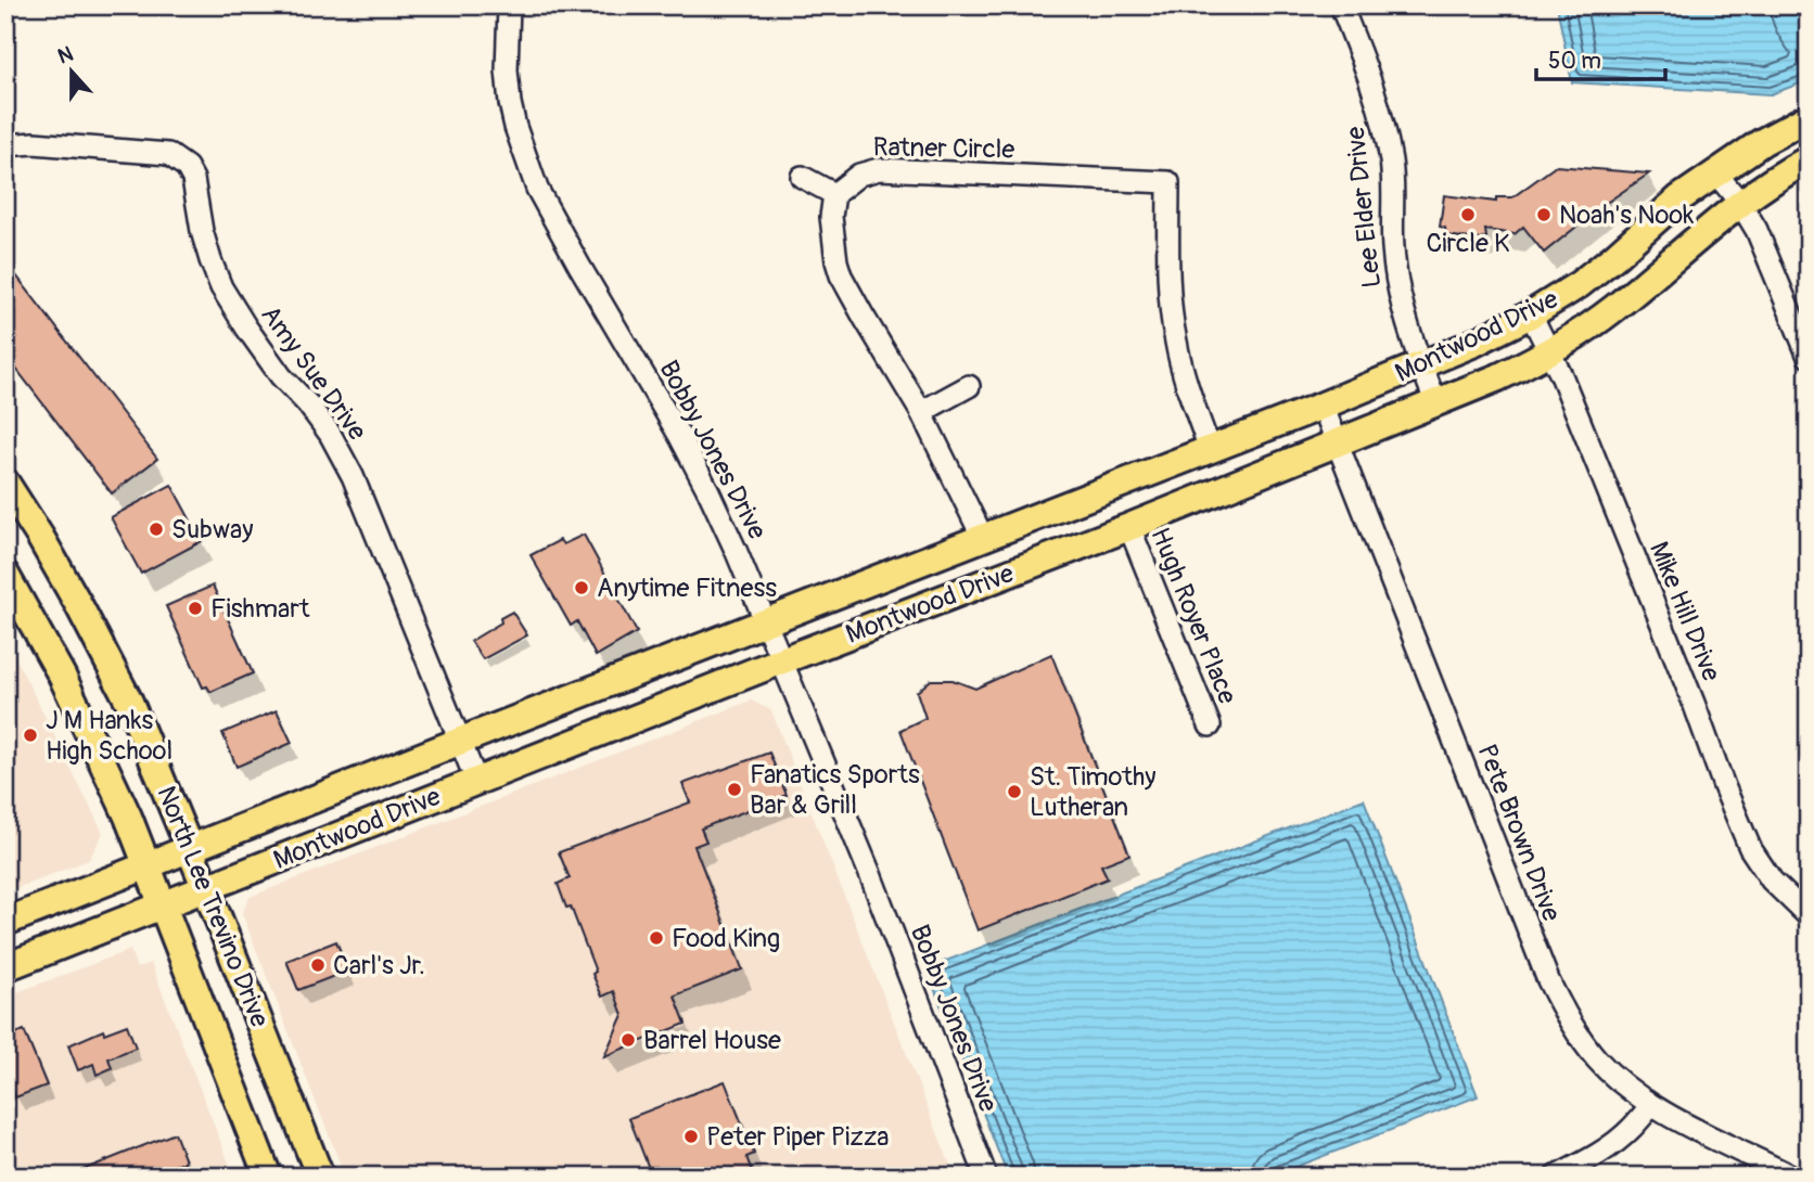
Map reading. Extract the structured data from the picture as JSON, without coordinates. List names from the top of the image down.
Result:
{
  "streets": {
    "main road": ["Montwood Drive", "North Lee Trevino Drive"],
    "street": [
      "Ratner Circle",
      "Lee Elder Drive",
      "Amy Sue Drive",
      "Bobby Jones Drive",
      "Mike Hill Drive",
      "Hugh Royer Place",
      "Pete Brown Drive"
    ]
  },
  "crossings": [
    ["Ratner Circle", "Montwood Drive"],
    ["Lee Elder Drive", "Montwood Drive"],
    ["Montwood Drive", "Amy Sue Drive"],
    ["Montwood Drive", "Bobby Jones Drive"],
    ["Montwood Drive", "Mike Hill Drive"],
    ["Montwood Drive", "Hugh Royer Place"],
    ["Montwood Drive", "Pete Brown Drive"],
    ["Montwood Drive", "North Lee Trevino Drive"]
  ],
  "places": [
    "Circle K",
    "Noah's Nook",
    "Subway",
    "Anytime Fitness",
    "Fishmart",
    "J M Hanks High School",
    "Fanatics Sports Bar & Grill",
    "St. Timothy Lutheran",
    "Food King",
    "Carl's Jr.",
    "Barrel House",
    "Peter Piper Pizza"
  ],
  "scale_bar": "50 m",
  "north": "top"
}
